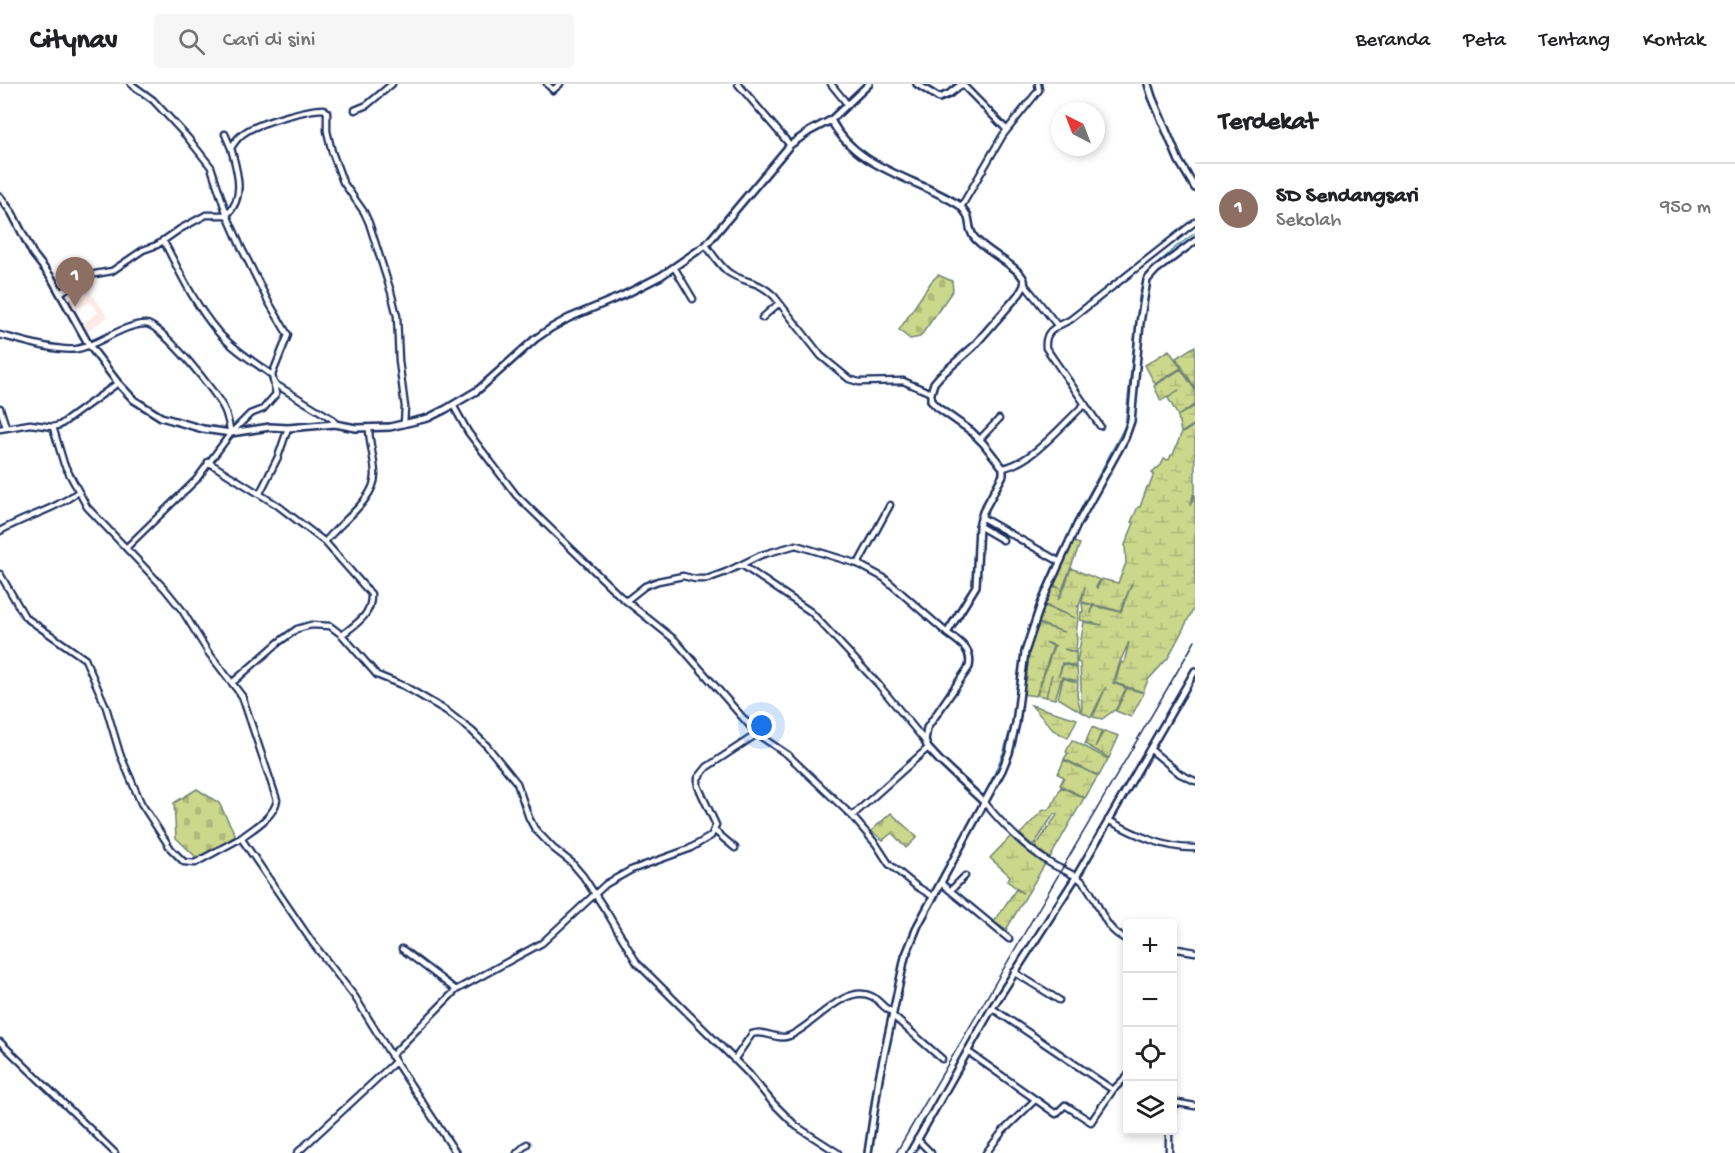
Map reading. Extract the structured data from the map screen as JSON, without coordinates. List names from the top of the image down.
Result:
{
  "north": "top left",
  "page": {
    "header": "Citynav",
    "search": "Cari di sini",
    "nav": [
      "Beranda",
      "Peta",
      "Tentang",
      "Kontak"
    ],
    "heading": "Terdekat",
    "list": [
      {
        "mark": "1",
        "name": "SD Sendangsari",
        "note": "Sekolah",
        "value": "950 m"
      }
    ],
    "pins": "1",
    "map_buttons": ["+", "−"]
  }
}
